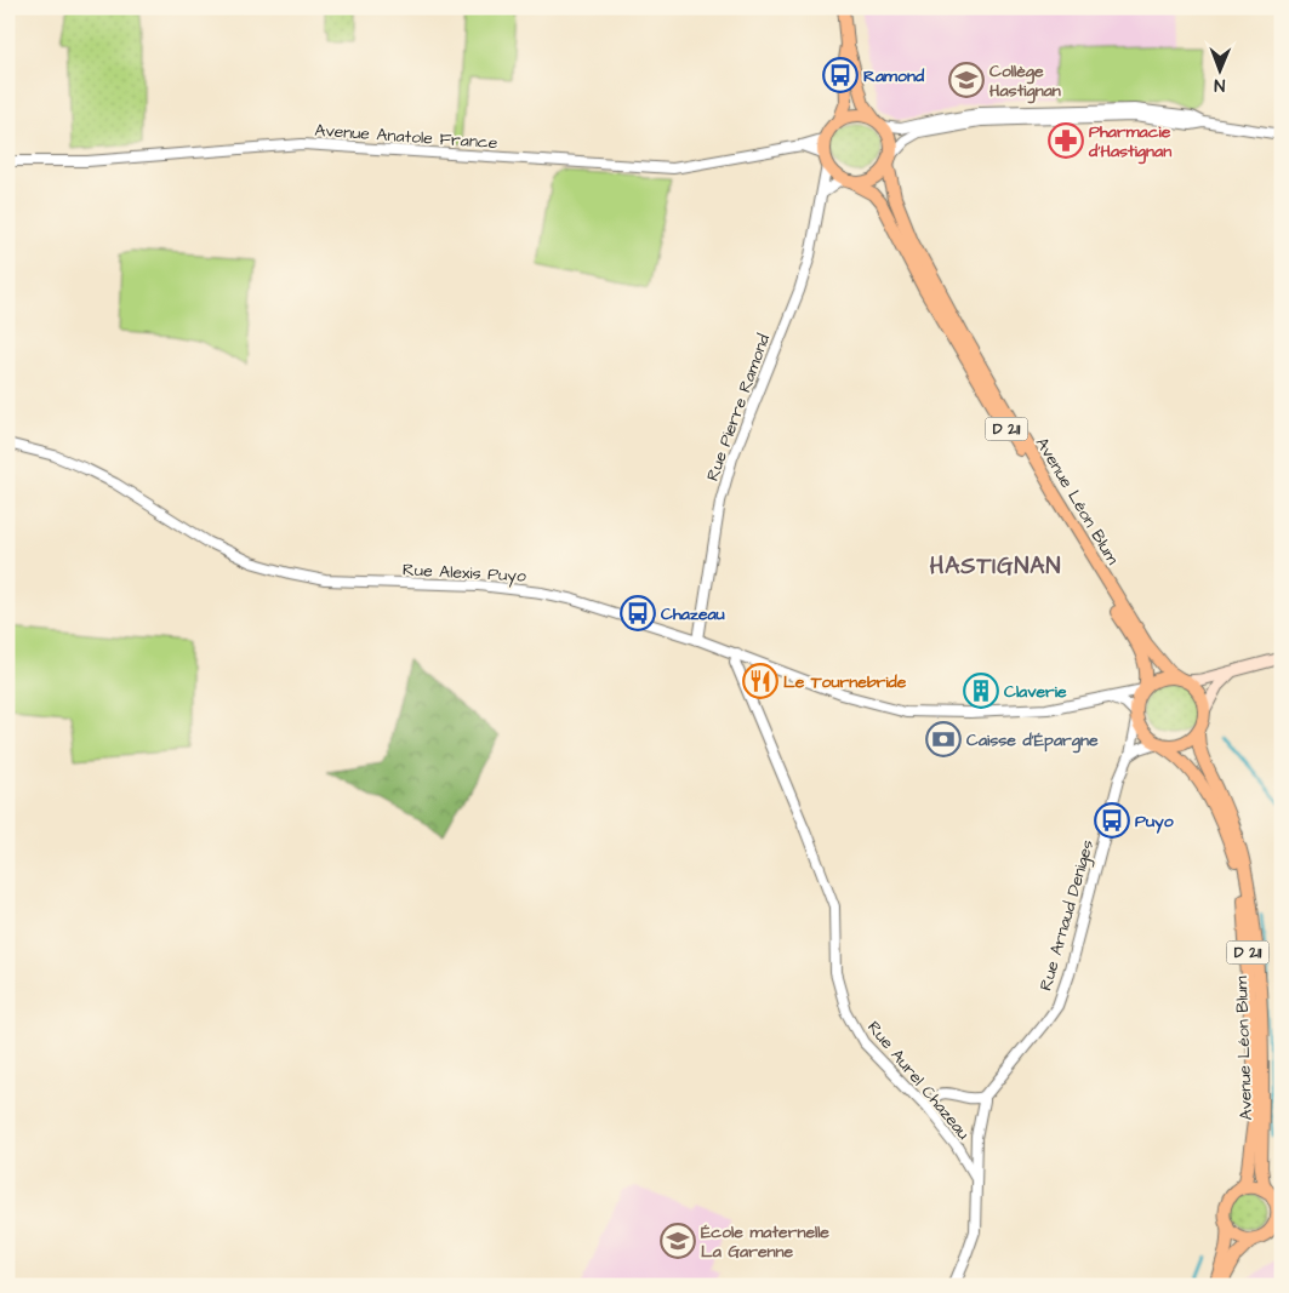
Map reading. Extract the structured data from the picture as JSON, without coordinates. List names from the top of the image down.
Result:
{
  "streets": {
    "main road": ["D 211", "Avenue Léon Blum"],
    "street": [
      "Avenue Anatole France",
      "Rue Pierre Ramond",
      "Rue Alexis Puyo",
      "Rue Arnaud Deniges",
      "Rue Aurel Chazeau"
    ]
  },
  "crossings": [
    ["Avenue Anatole France", "Rue Pierre Ramond"],
    ["Avenue Anatole France", "Avenue Léon Blum"],
    ["Rue Pierre Ramond", "Avenue Léon Blum"],
    ["Rue Pierre Ramond", "Rue Alexis Puyo"],
    ["Avenue Léon Blum", "Rue Alexis Puyo"],
    ["Avenue Léon Blum", "Rue Arnaud Deniges"],
    ["Rue Alexis Puyo", "Rue Arnaud Deniges"],
    ["Rue Alexis Puyo", "Rue Aurel Chazeau"],
    ["Rue Arnaud Deniges", "Rue Aurel Chazeau"]
  ],
  "districts": ["HASTIGNAN"],
  "places": {
    "bus stop": ["Ramond", "Chazeau", "Puyo"],
    "school or university": ["Collège Hastignan", "École maternelle La Garenne"],
    "pharmacy": ["Pharmacie d'Hastignan"],
    "restaurant": ["Le Tournebride"],
    "building": ["Claverie"],
    "bank": ["Caisse d'Épargne"]
  },
  "north": "bottom"
}
